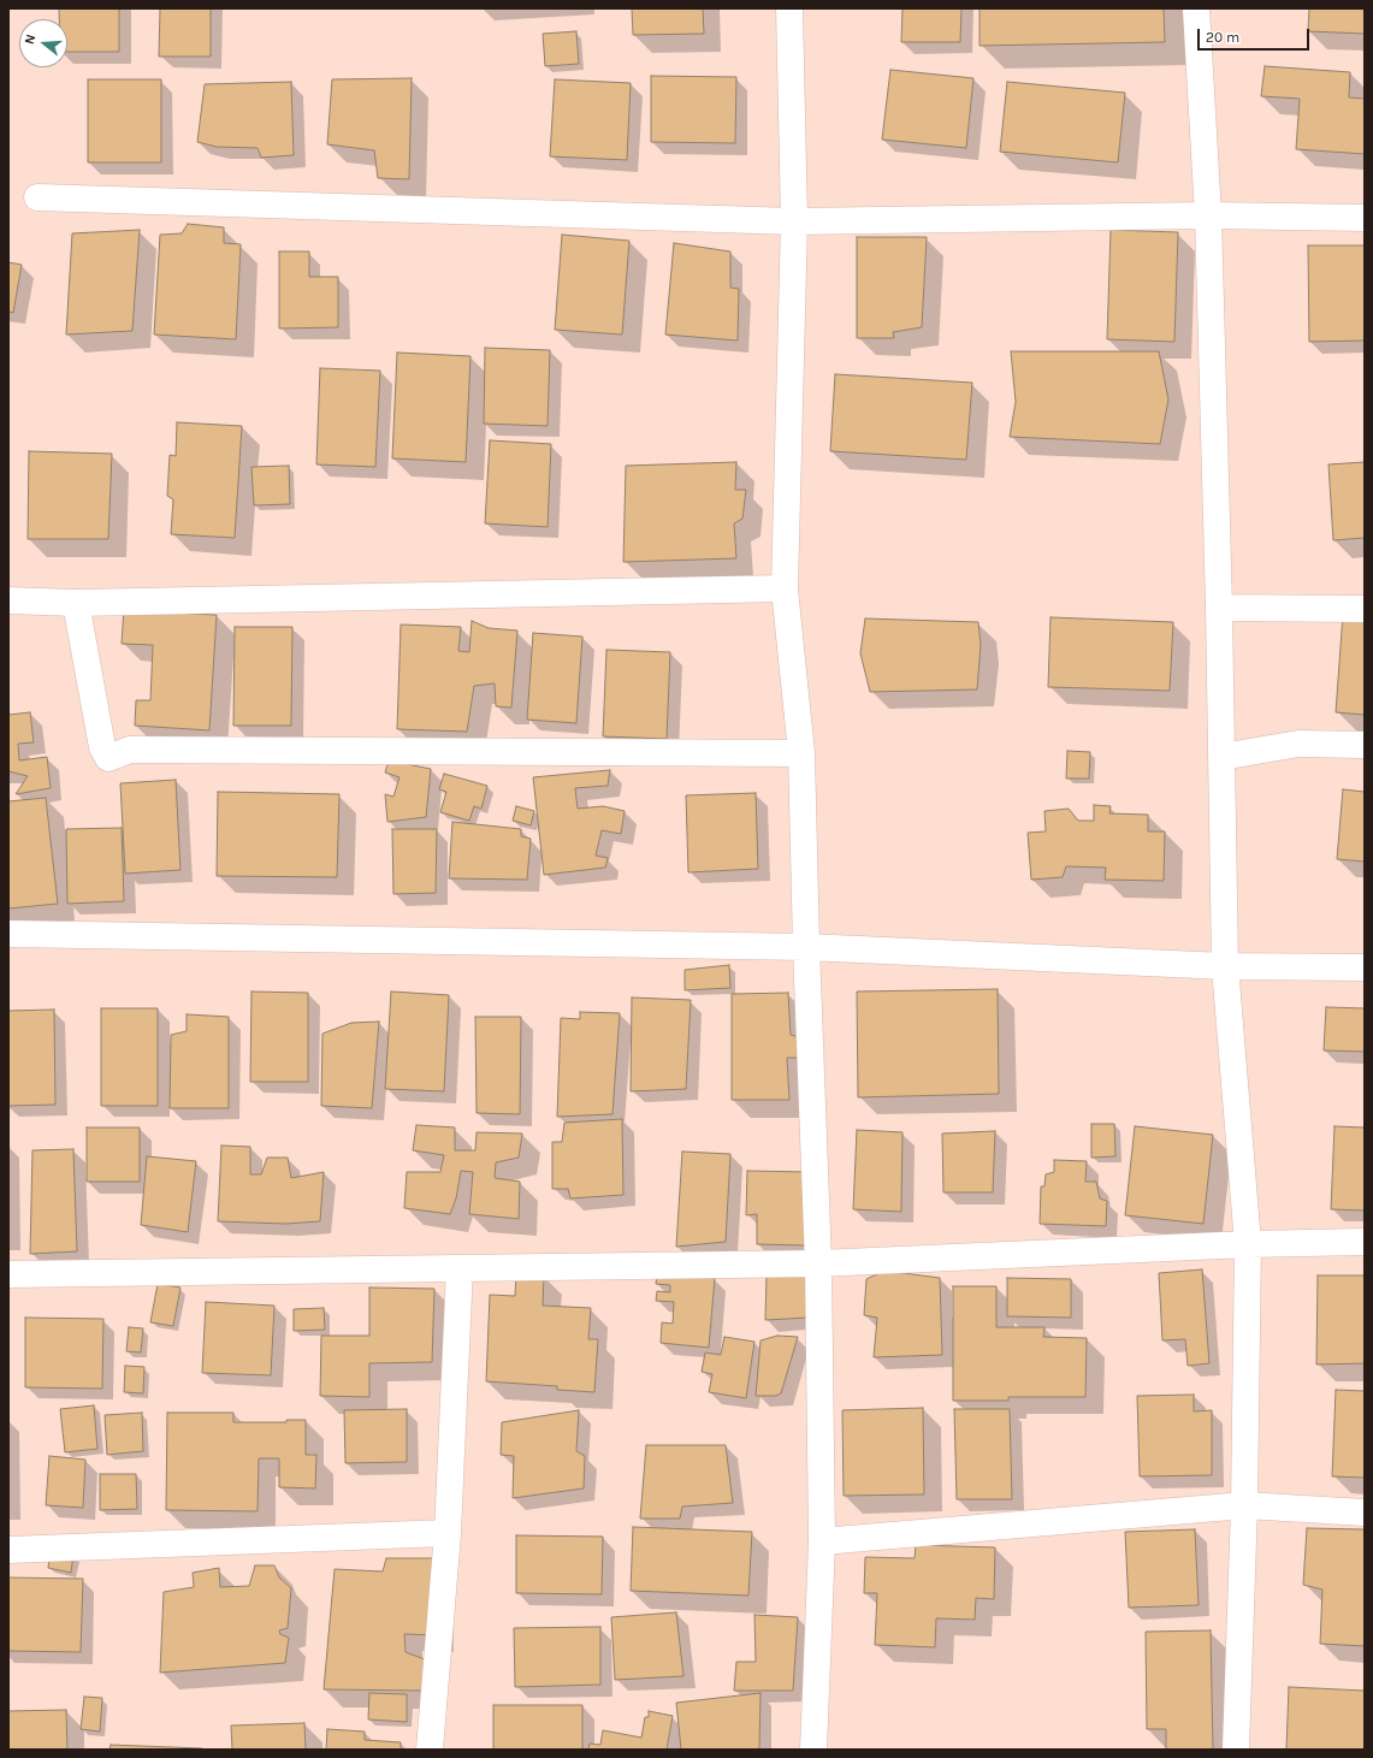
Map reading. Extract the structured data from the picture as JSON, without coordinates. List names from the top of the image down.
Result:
{
  "scale_bar": "20 m",
  "north": "left"
}
